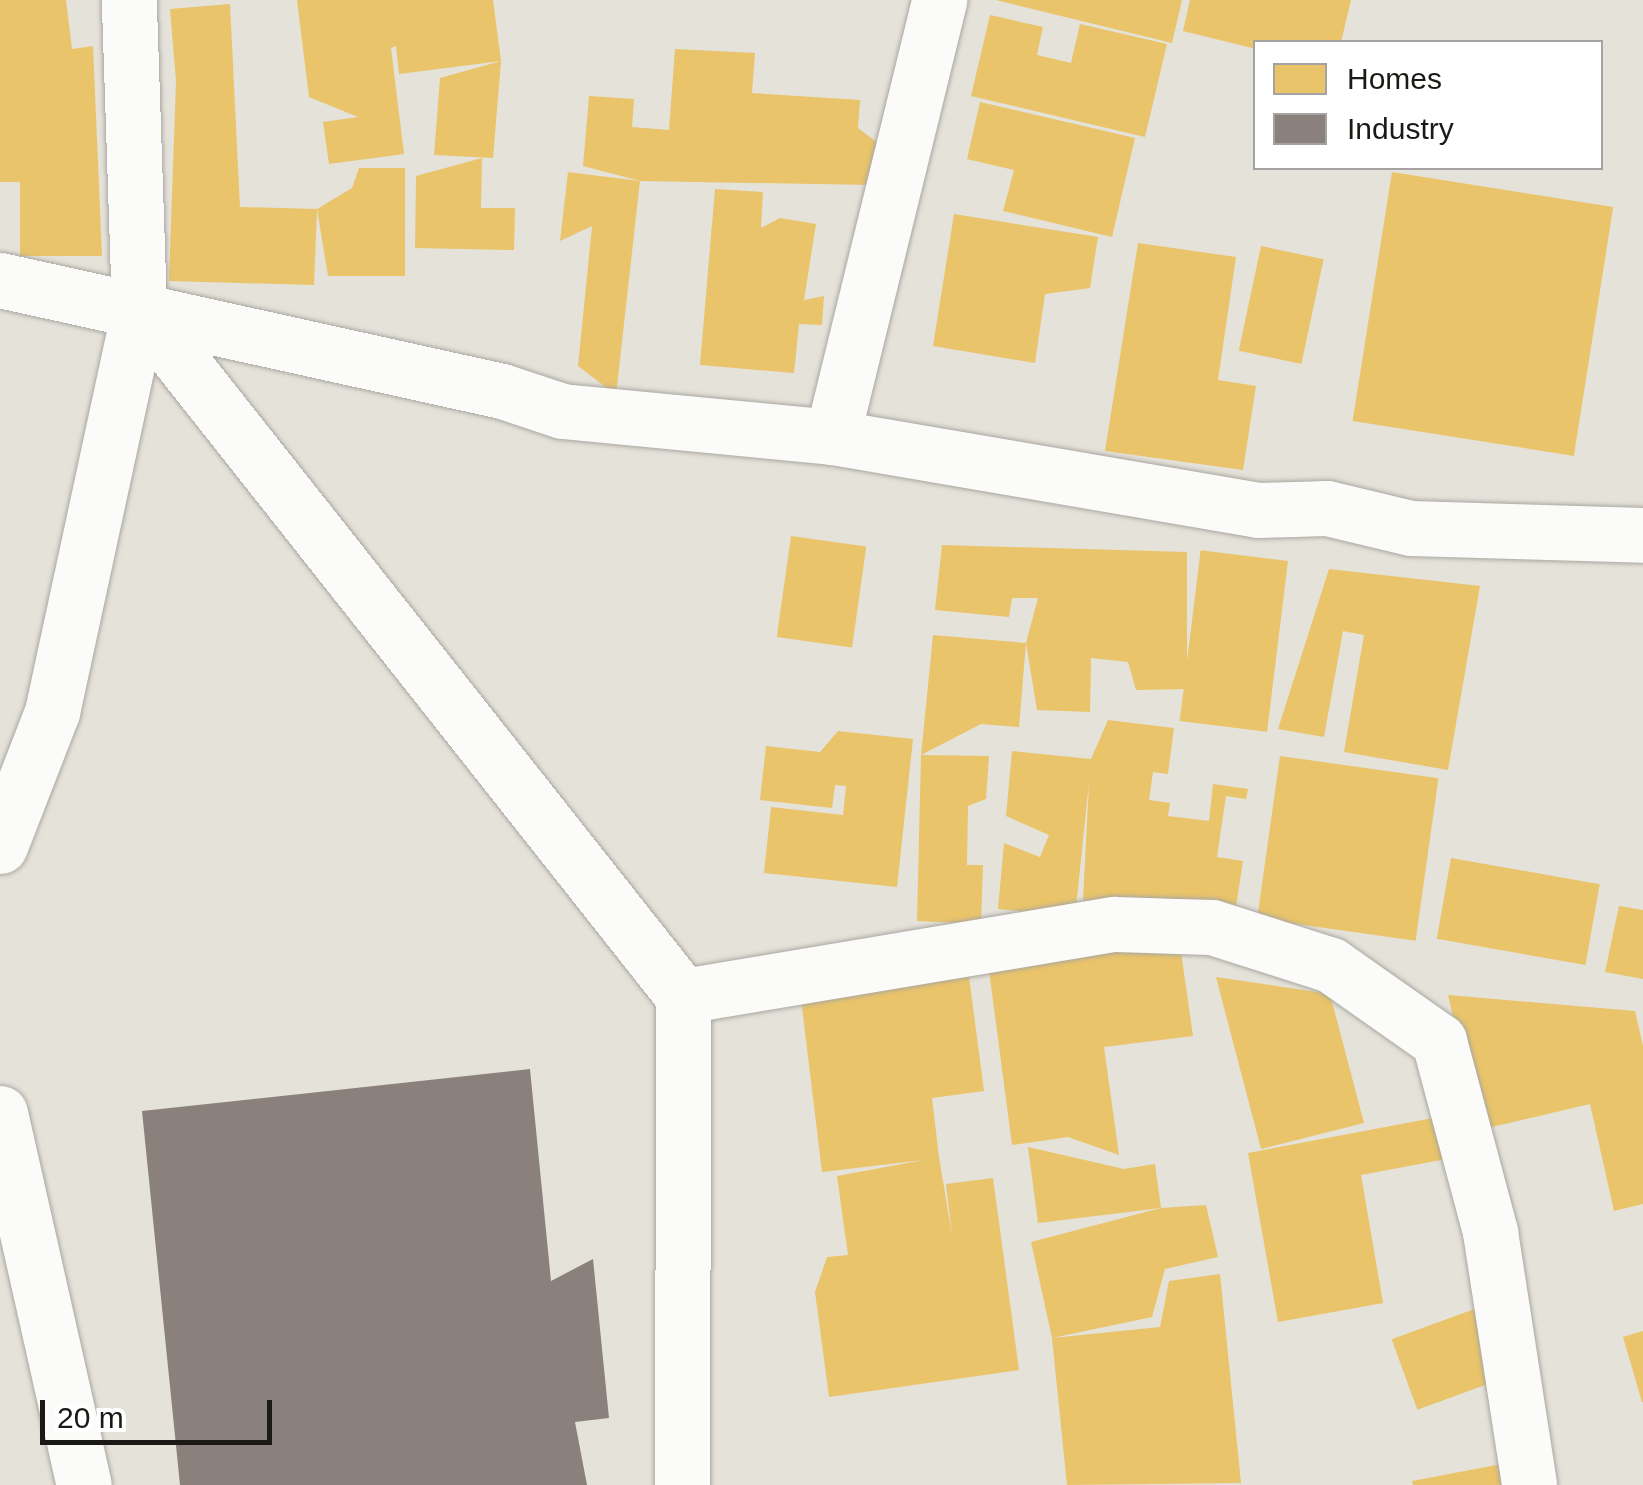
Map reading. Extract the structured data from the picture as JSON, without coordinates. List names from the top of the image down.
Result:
{
  "legend": ["Homes", "Industry"],
  "scale_bar": "20 m"
}
